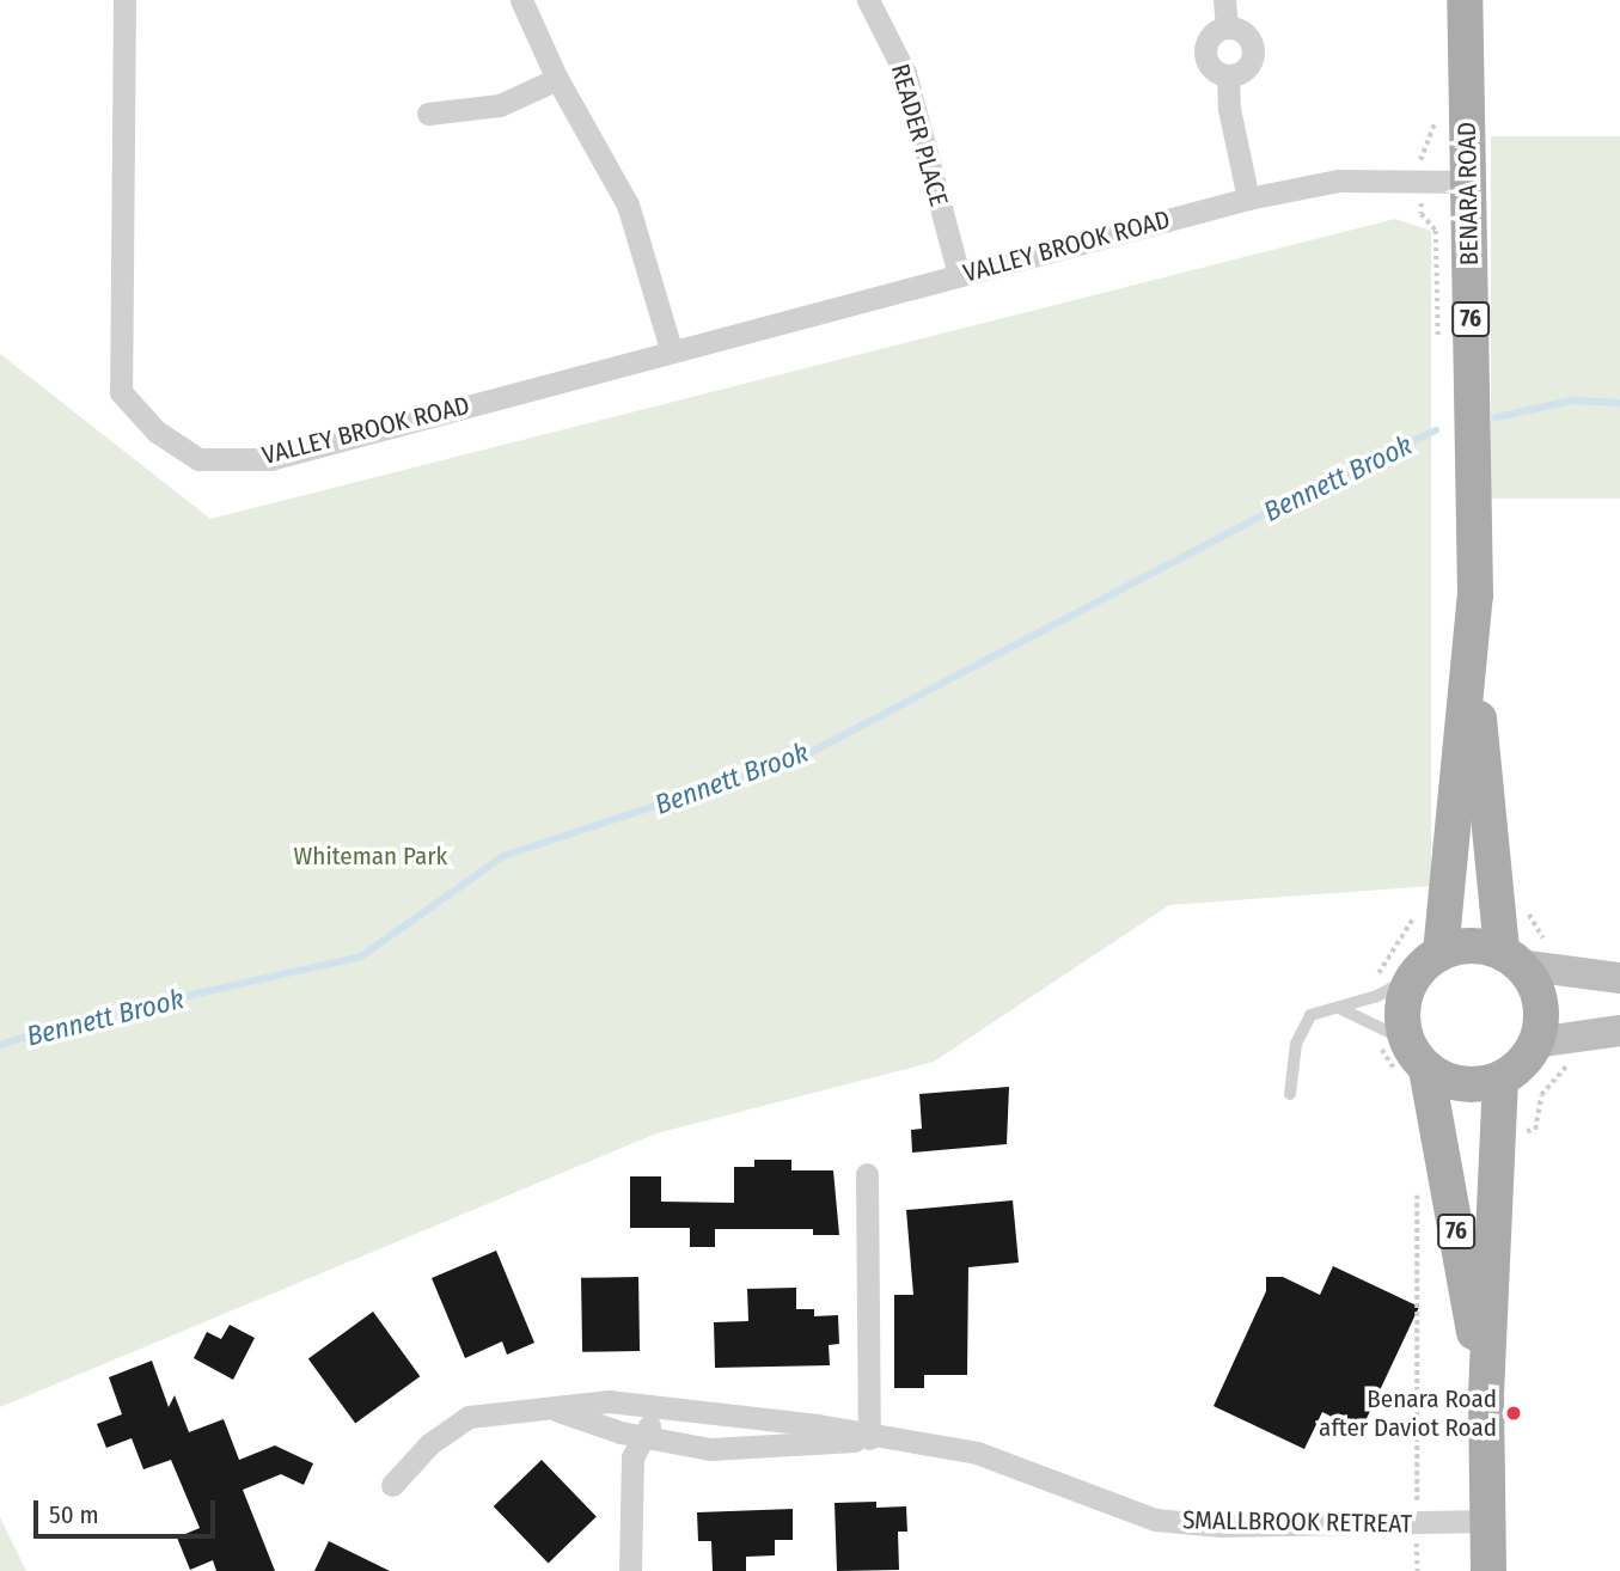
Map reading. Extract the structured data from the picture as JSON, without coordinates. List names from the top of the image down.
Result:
{
  "streets": {
    "main road": ["BENARA ROAD", "76"],
    "street": ["READER PLACE", "VALLEY BROOK ROAD", "SMALLBROOK RETREAT"]
  },
  "crossings": [
    ["READER PLACE", "VALLEY BROOK ROAD"],
    ["BENARA ROAD", "VALLEY BROOK ROAD"],
    ["BENARA ROAD", "76"],
    ["76", "SMALLBROOK RETREAT"]
  ],
  "water": ["Bennett Brook"],
  "parks": ["Whiteman Park"],
  "places": ["Benara Road after Daviot Road"],
  "scale_bar": "50 m"
}
